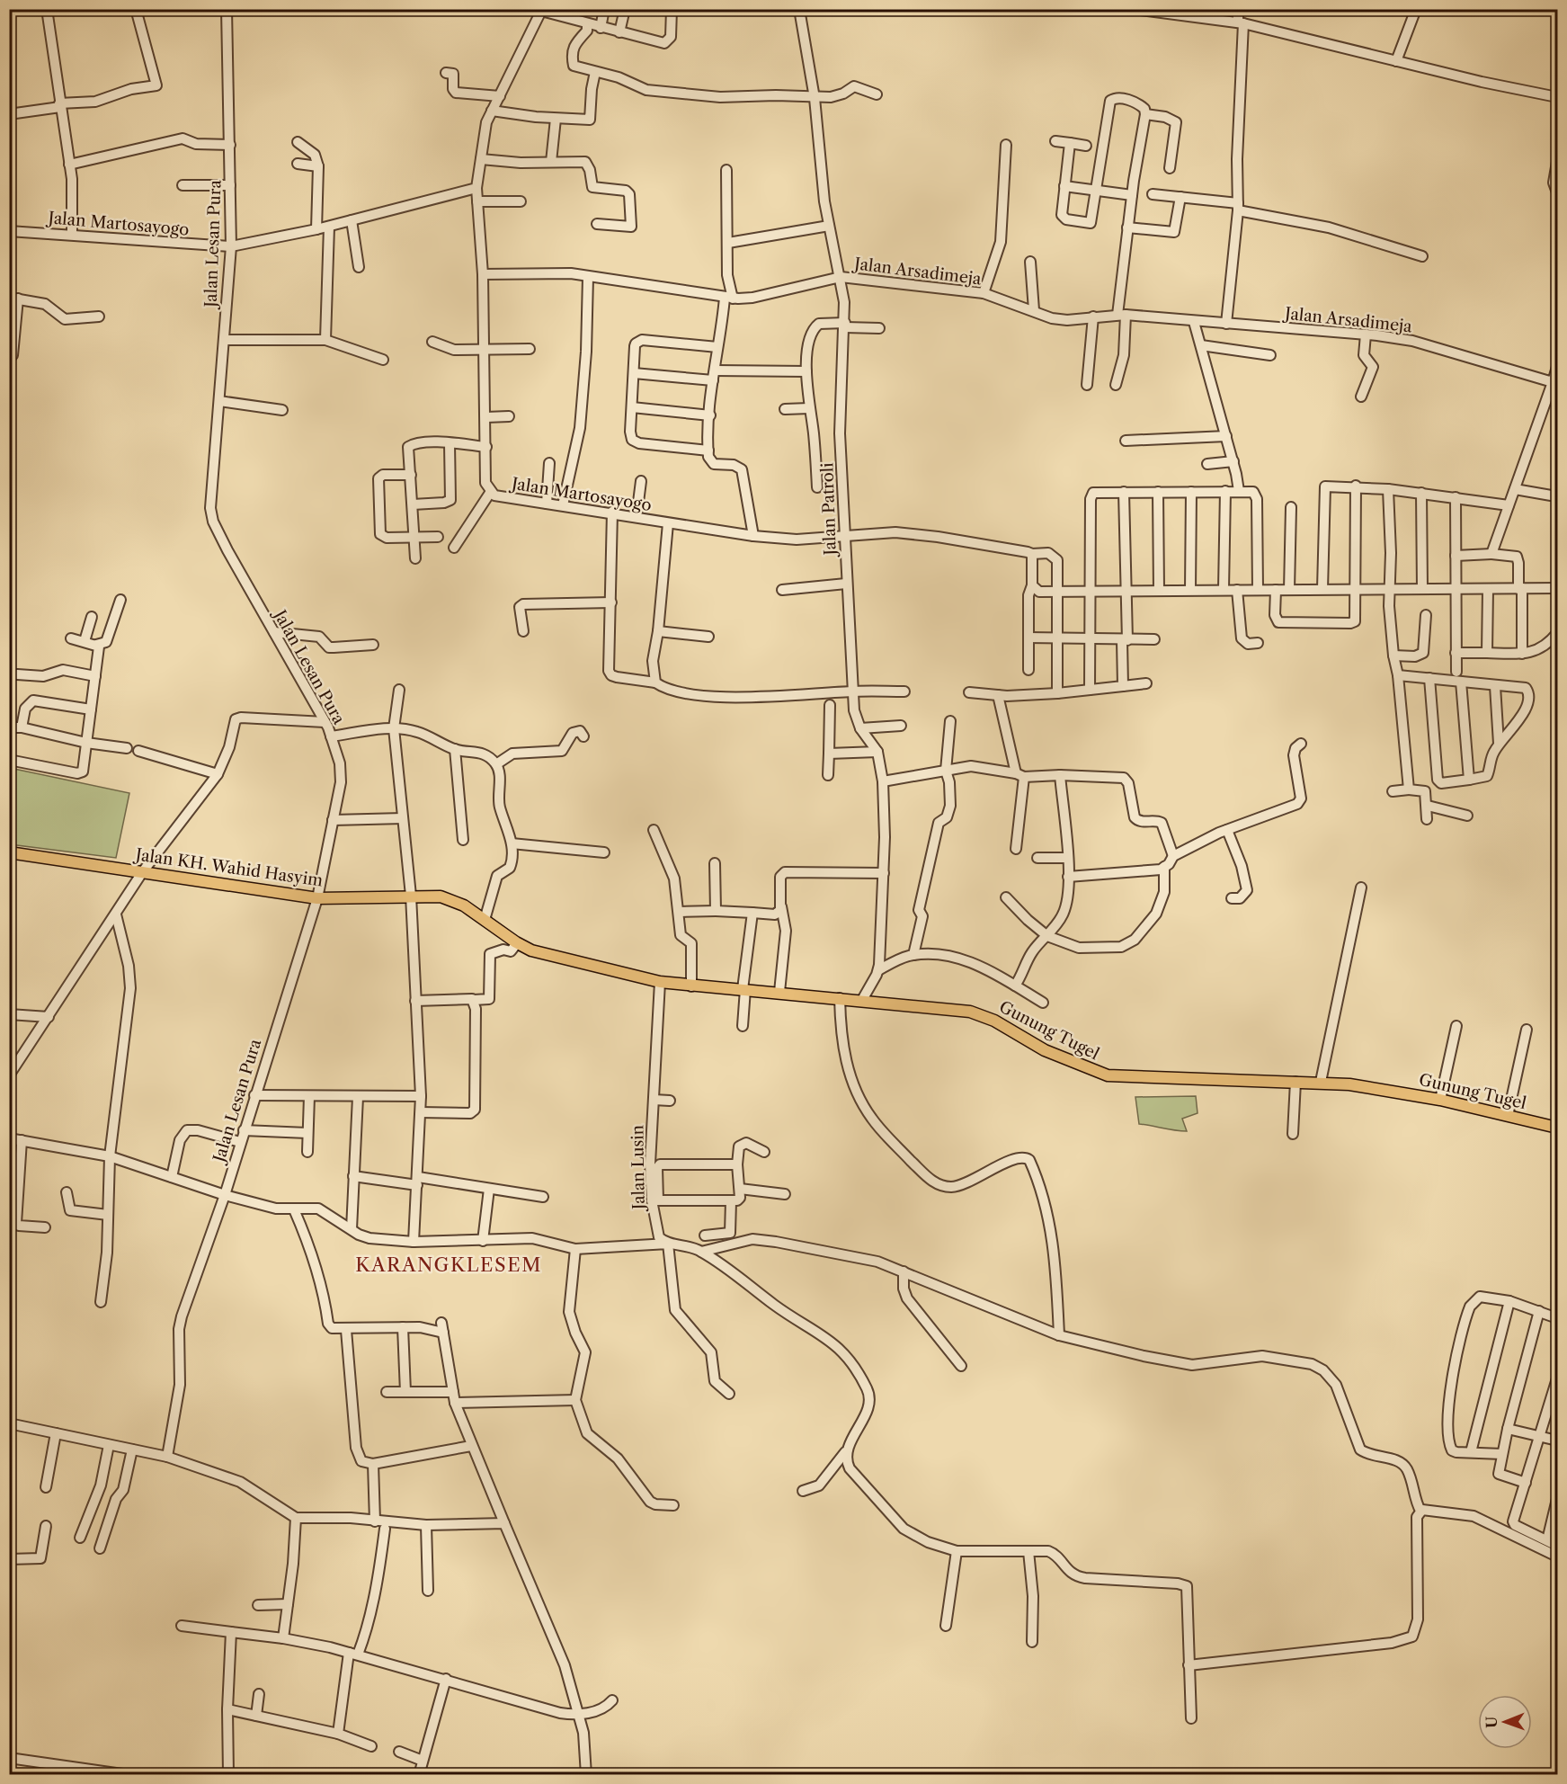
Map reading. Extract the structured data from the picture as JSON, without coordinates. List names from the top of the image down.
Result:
{
  "streets": {
    "main road": ["Jalan KH. Wahid Hasyim", "Gunung Tugel"],
    "street": [
      "Jalan Martosayogo",
      "Jalan Lesan Pura",
      "Jalan Arsadimeja",
      "Jalan Patroli",
      "Jalan Lusin"
    ]
  },
  "crossings": [
    ["Jalan Martosayogo", "Jalan Lesan Pura"],
    ["Jalan Martosayogo", "Jalan Arsadimeja"],
    ["Jalan Martosayogo", "Jalan Patroli"],
    ["Jalan Lesan Pura", "Jalan KH. Wahid Hasyim"],
    ["Jalan Arsadimeja", "Jalan Patroli"],
    ["Jalan Patroli", "Gunung Tugel"],
    ["Jalan KH. Wahid Hasyim", "Gunung Tugel"],
    ["Gunung Tugel", "Jalan Lusin"]
  ],
  "districts": ["KARANGKLESEM"],
  "north": "left"
}
